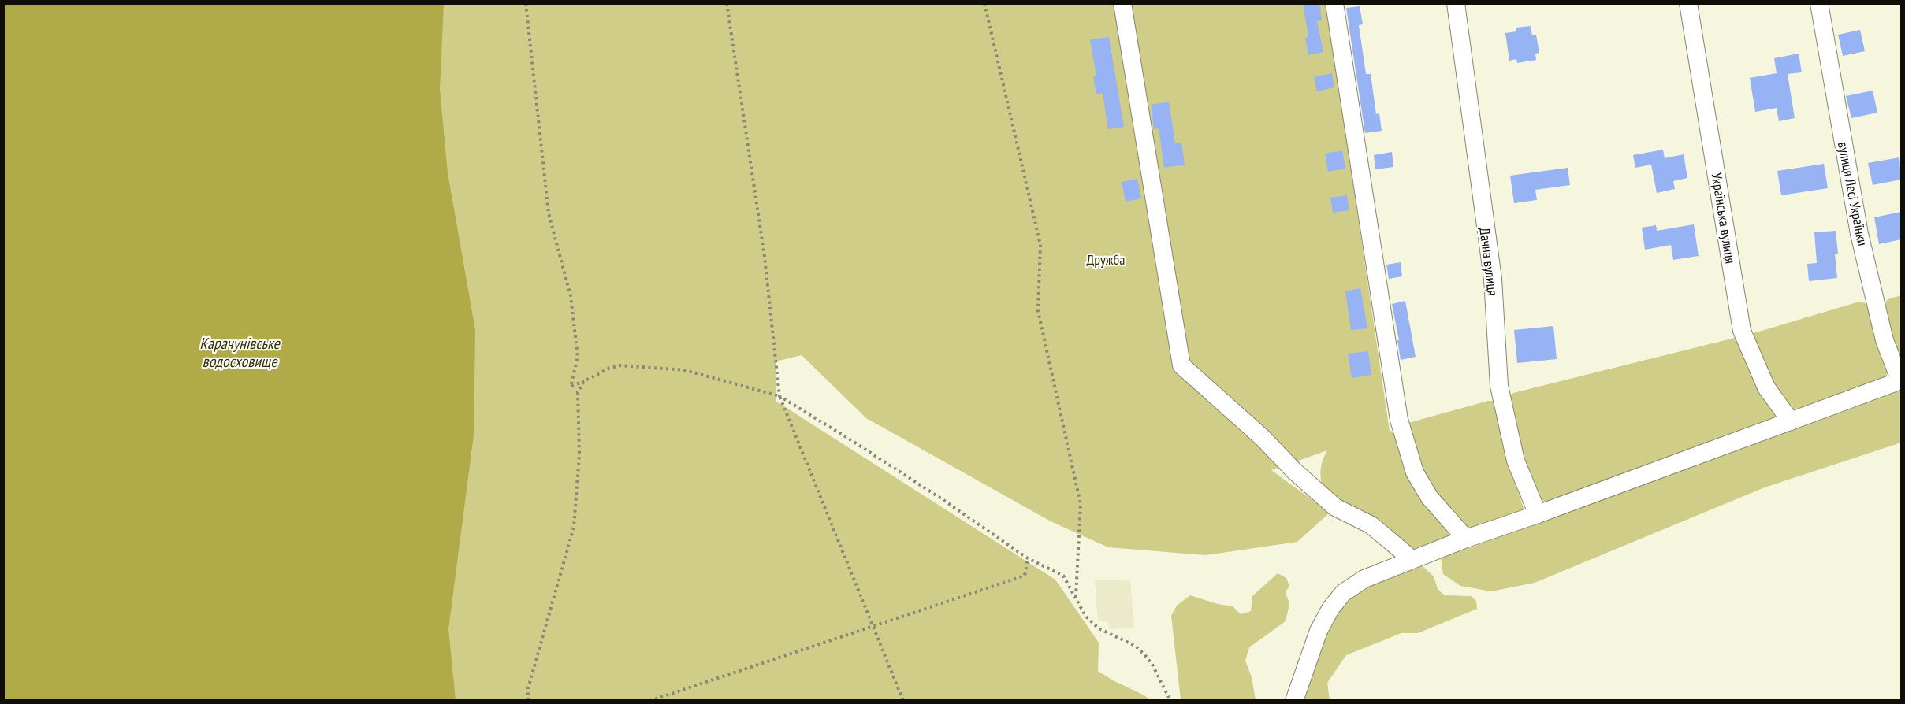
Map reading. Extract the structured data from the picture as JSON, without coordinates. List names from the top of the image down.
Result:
{
  "streets": {
    "street": ["вулиця Лесі Українки", "Українська вулиця", "Дачна вулиця"]
  },
  "water": ["Карачунівське водосховище"],
  "parks": ["Дружба"]
}
